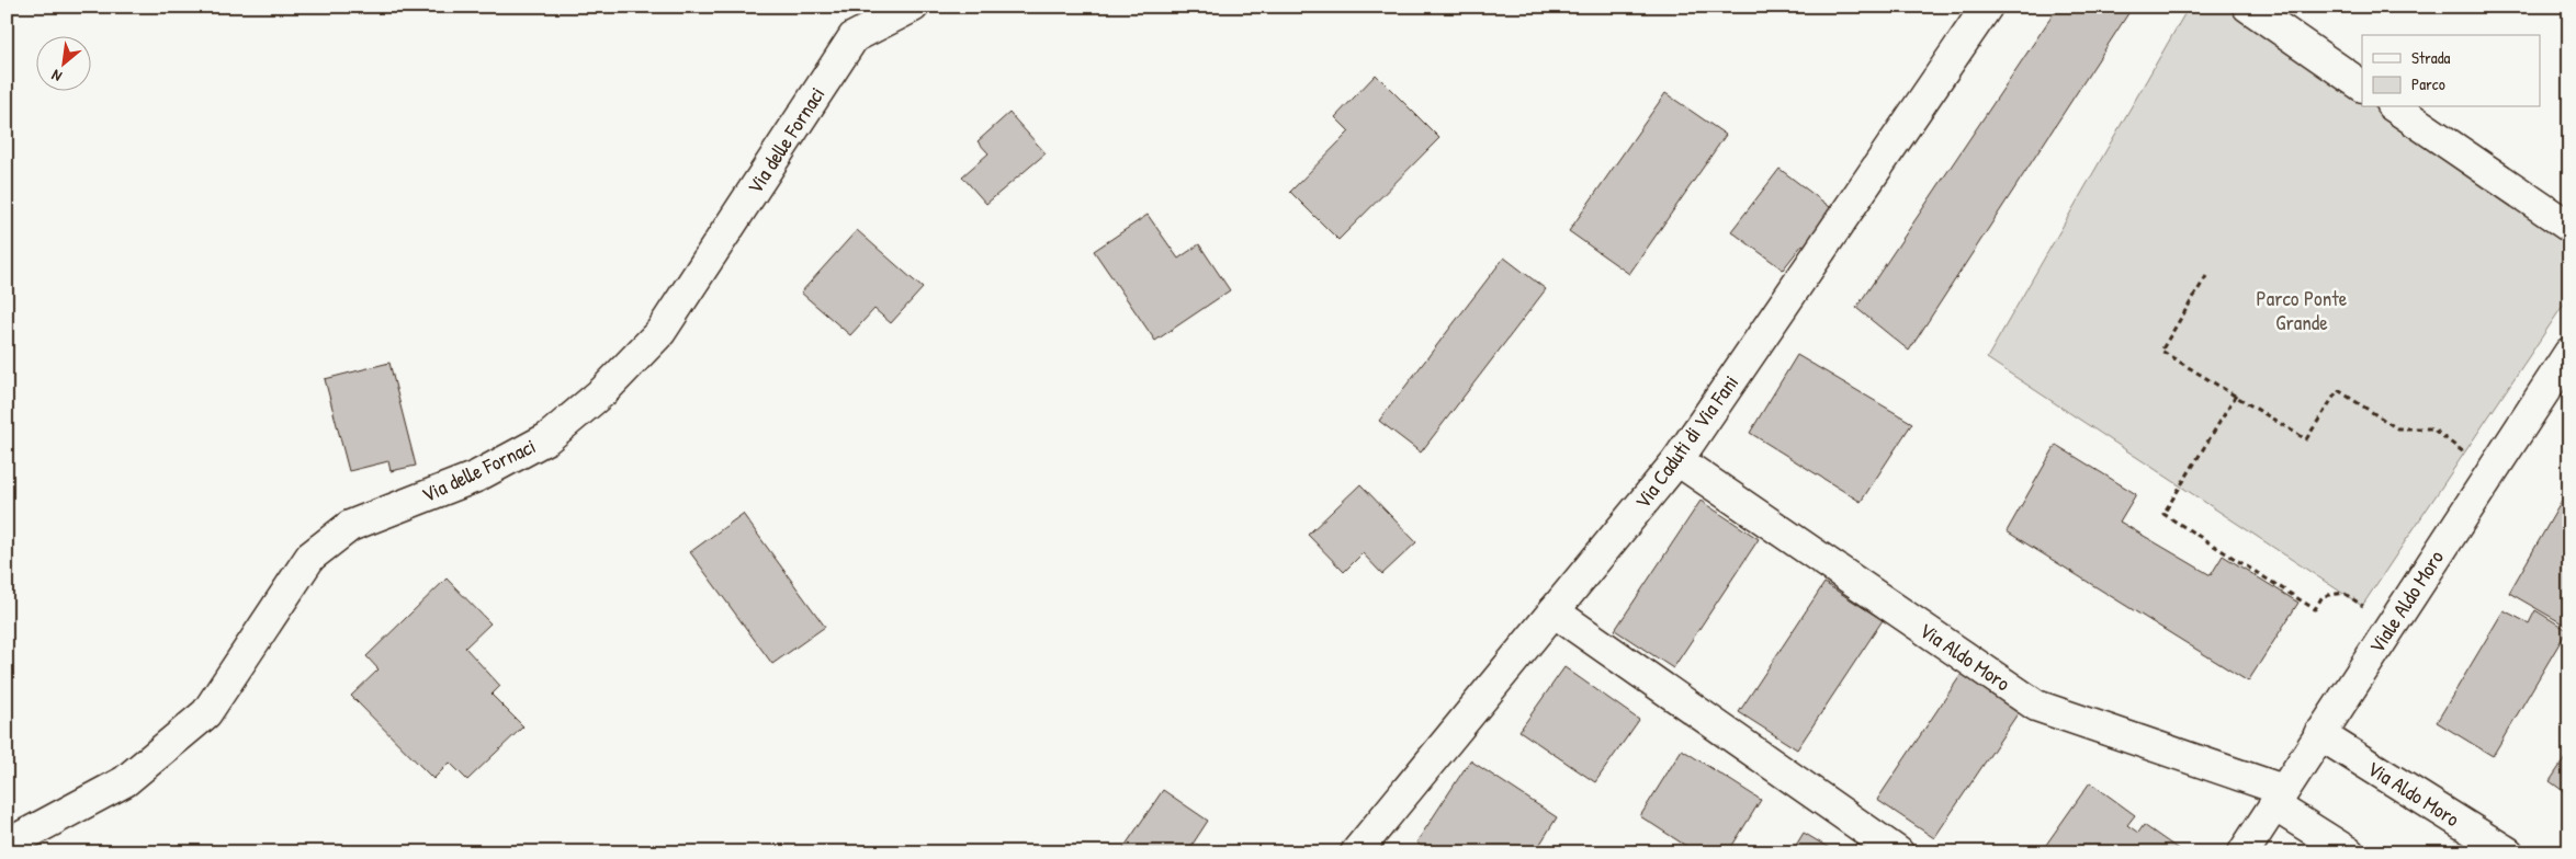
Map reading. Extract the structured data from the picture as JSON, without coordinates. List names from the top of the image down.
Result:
{
  "streets": {
    "street": [
      "Via delle Fornaci",
      "Via Caduti di Via Fani",
      "Viale Aldo Moro",
      "Via Aldo Moro"
    ]
  },
  "crossings": [
    ["Via Caduti di Via Fani", "Via Aldo Moro"],
    ["Viale Aldo Moro", "Via Aldo Moro"]
  ],
  "parks": ["Parco Ponte Grande"],
  "legend": ["Strada", "Parco"],
  "north": "bottom left"
}
